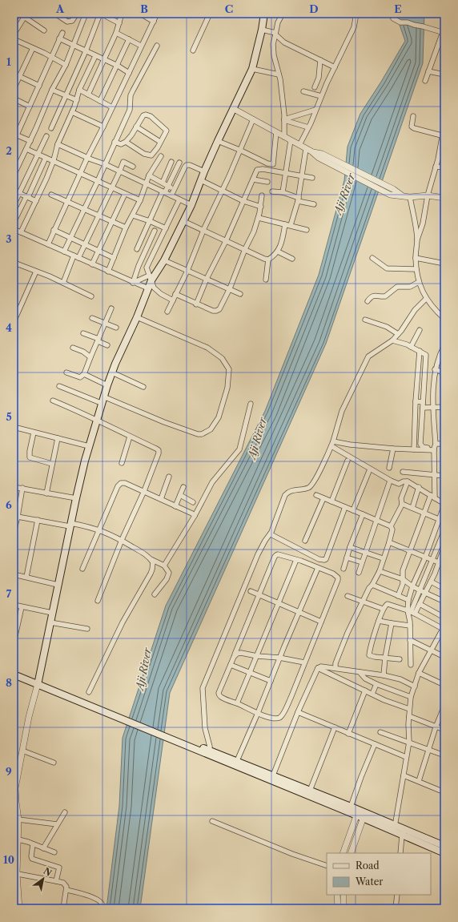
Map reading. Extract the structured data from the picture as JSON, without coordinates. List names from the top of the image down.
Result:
{
  "water": ["Aji River"],
  "legend": ["Road", "Water"],
  "north": "top right",
  "grid": {
    "columns": [
      "A",
      "B",
      "C",
      "D",
      "E"
    ],
    "rows": [
      "1",
      "2",
      "3",
      "4",
      "5",
      "6",
      "7",
      "8",
      "9",
      "10"
    ]
  }
}
